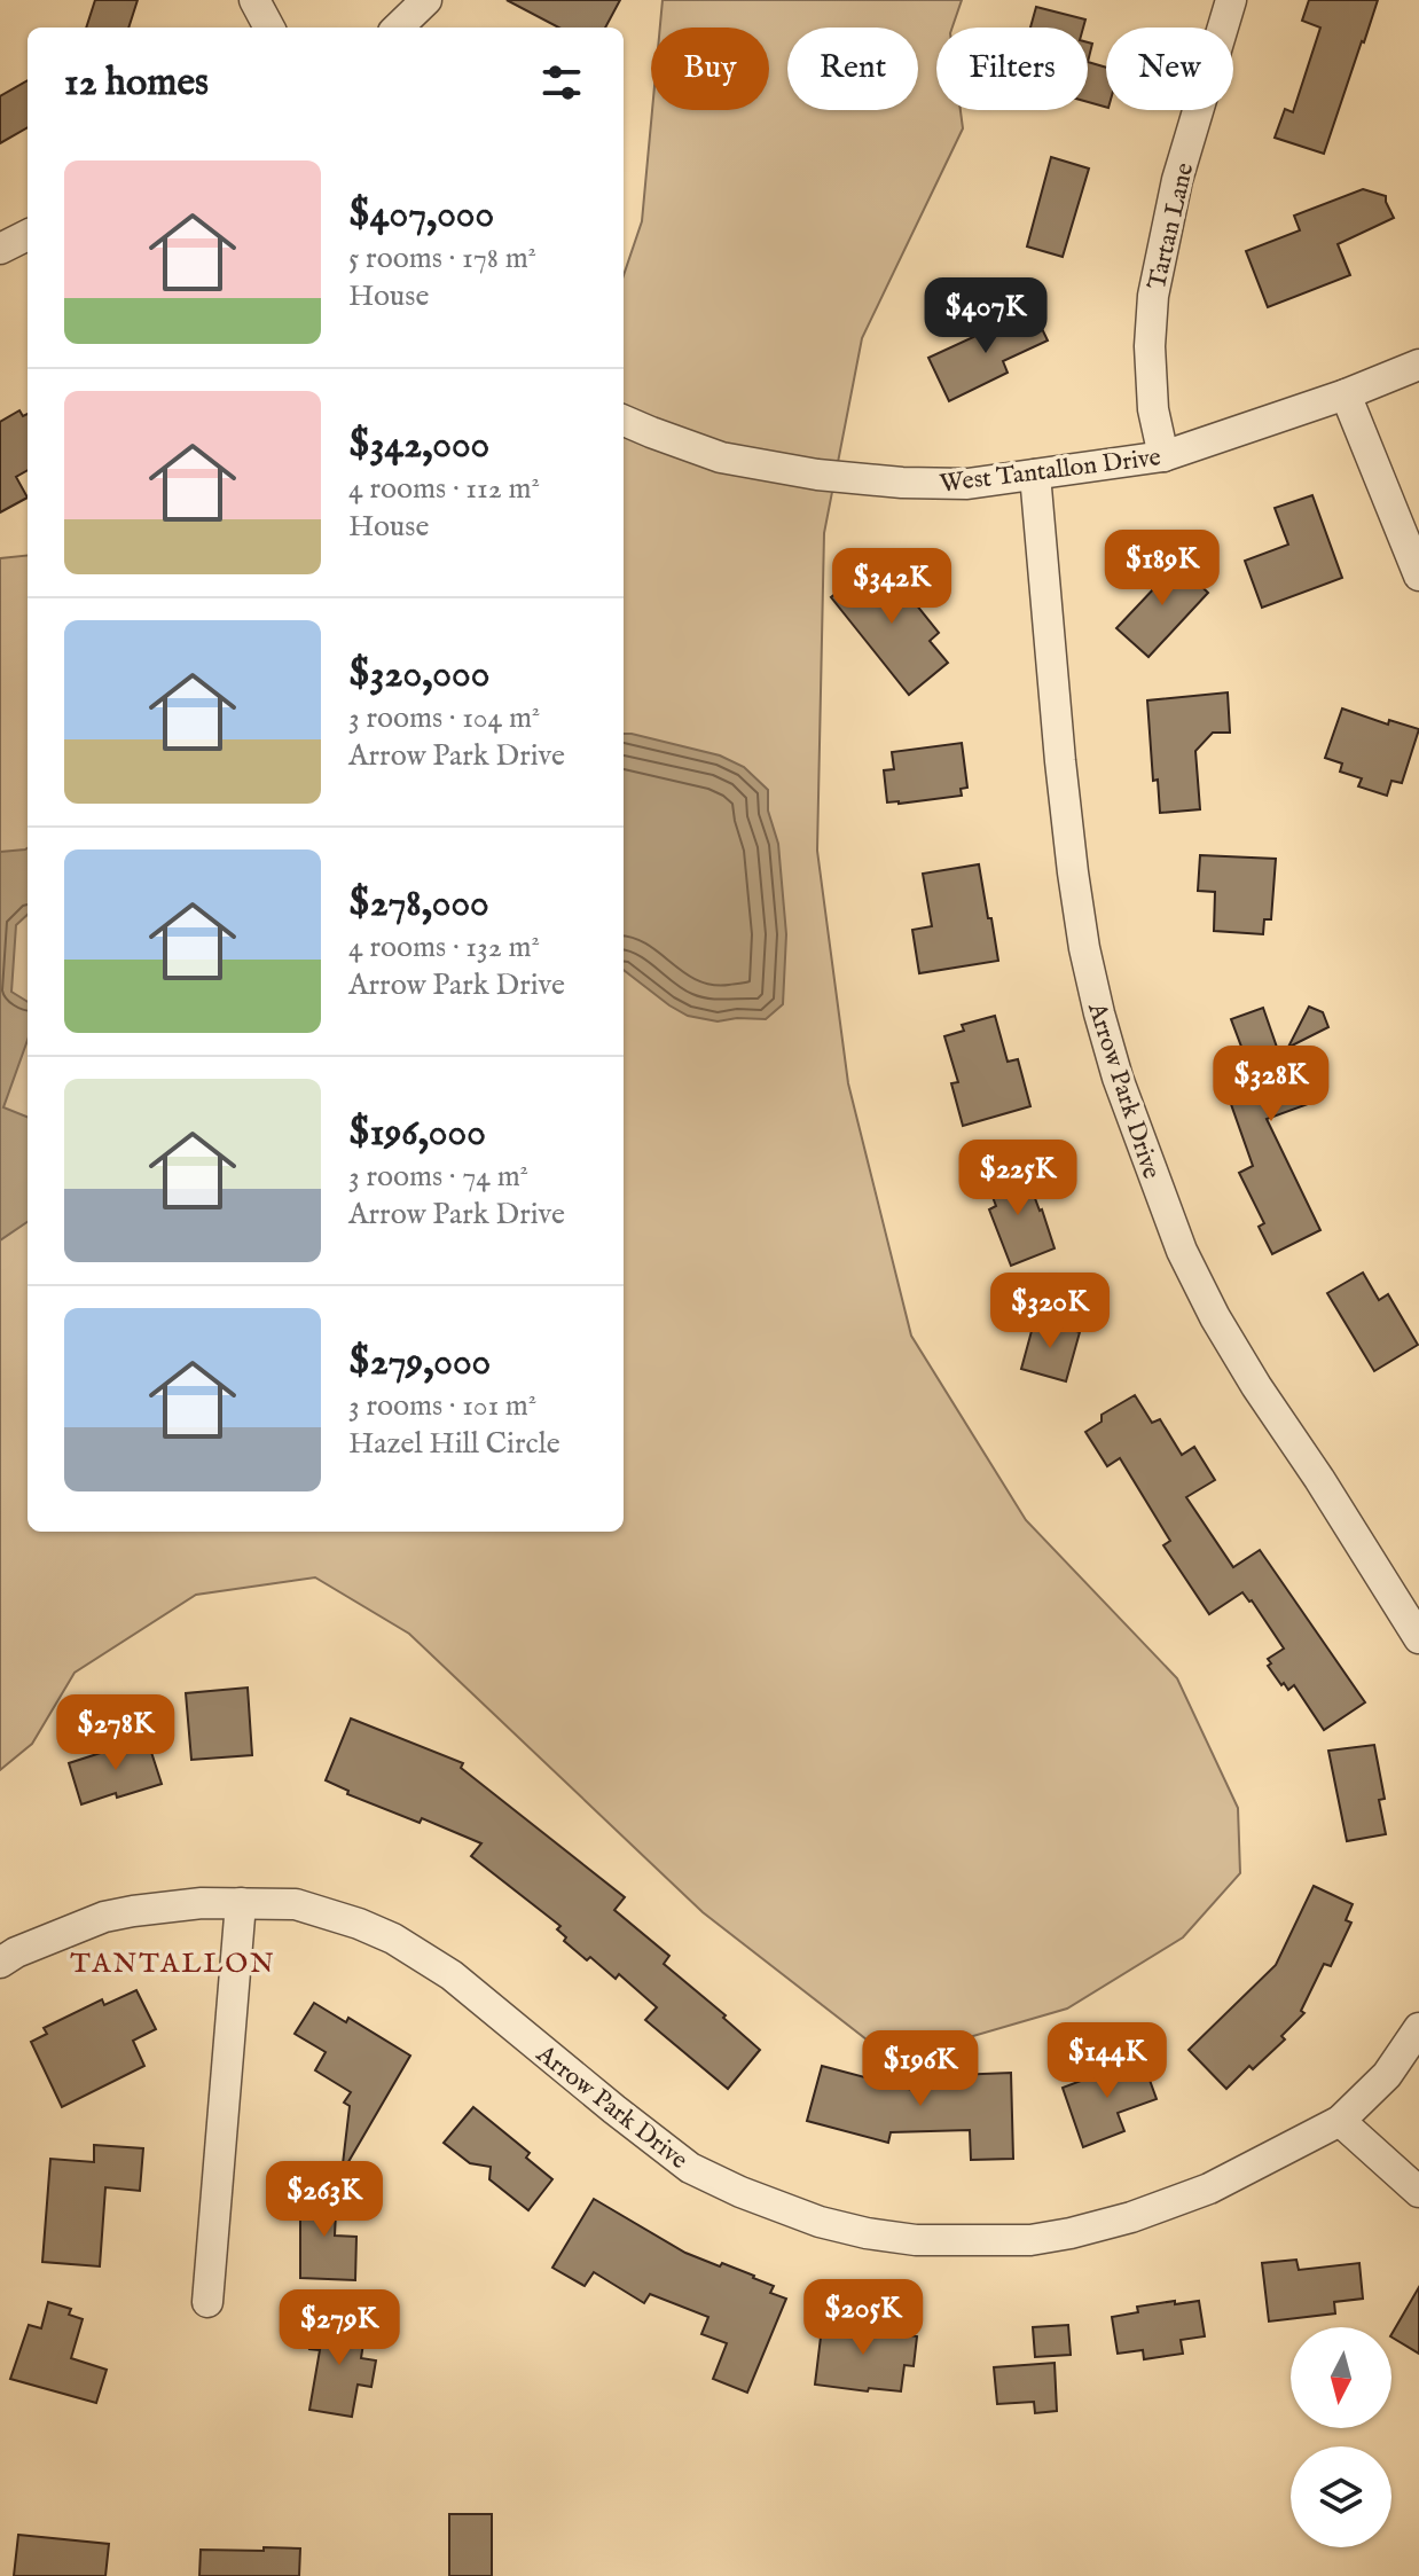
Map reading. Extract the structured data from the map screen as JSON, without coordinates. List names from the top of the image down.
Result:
{
  "streets": {
    "street": ["Tartan Lane", "West Tantallon Drive", "Arrow Park Drive"]
  },
  "crossings": [
    ["Tartan Lane", "West Tantallon Drive"],
    ["West Tantallon Drive", "Arrow Park Drive"]
  ],
  "districts": ["TANTALLON"],
  "north": "bottom",
  "page": {
    "chip": [
      "Buy",
      "Rent",
      "Filters",
      "New"
    ],
    "heading": "12 homes",
    "list": [
      {
        "name": "$407,000",
        "note": "5 rooms · 178 m² · House"
      },
      {
        "name": "$342,000",
        "note": "4 rooms · 112 m² · House"
      },
      {
        "name": "$320,000",
        "note": "3 rooms · 104 m² · Arrow Park Drive"
      },
      {
        "name": "$278,000",
        "note": "4 rooms · 132 m² · Arrow Park Drive"
      },
      {
        "name": "$196,000",
        "note": "3 rooms · 74 m² · Arrow Park Drive"
      },
      {
        "name": "$279,000",
        "note": "3 rooms · 101 m² · Hazel Hill Circle"
      }
    ],
    "price": [
      "$407K",
      "$189K",
      "$342K",
      "$328K",
      "$225K",
      "$320K",
      "$278K",
      "$144K",
      "$196K",
      "$263K",
      "$205K",
      "$279K"
    ]
  }
}
